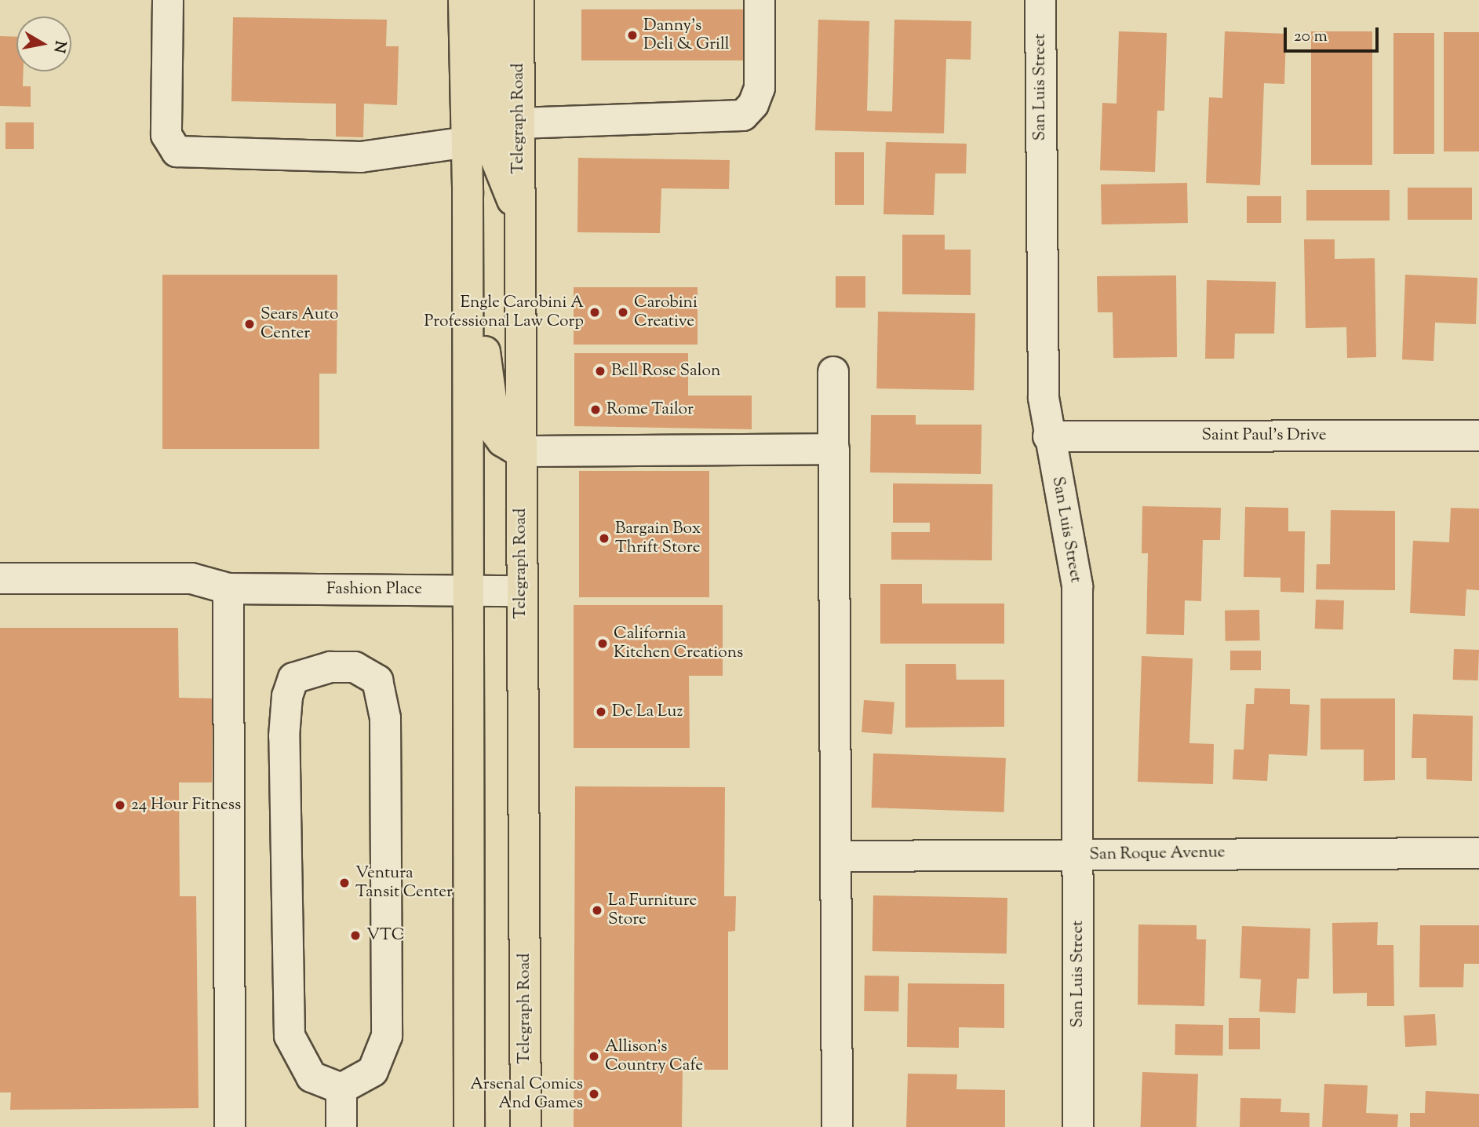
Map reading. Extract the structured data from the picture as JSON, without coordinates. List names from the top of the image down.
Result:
{
  "streets": {
    "main road": ["Telegraph Road"],
    "street": [
      "San Luis Street",
      "Saint Paul's Drive",
      "Fashion Place",
      "San Roque Avenue"
    ]
  },
  "crossings": [
    ["San Luis Street", "Saint Paul's Drive"],
    ["San Luis Street", "San Roque Avenue"],
    ["Telegraph Road", "Fashion Place"]
  ],
  "places": [
    "Danny's Deli & Grill",
    "Engle Carobini A Professional Law Corp",
    "Carobini Creative",
    "Sears Auto Center",
    "Bell Rose Salon",
    "Rome Tailor",
    "Bargain Box Thrift Store",
    "California Kitchen Creations",
    "De La Luz",
    "24 Hour Fitness",
    "Ventura Tansit Center",
    "La Furniture Store",
    "VTC",
    "Allison's Country Cafe",
    "Arsenal Comics And Games"
  ],
  "scale_bar": "20 m",
  "north": "right"
}
